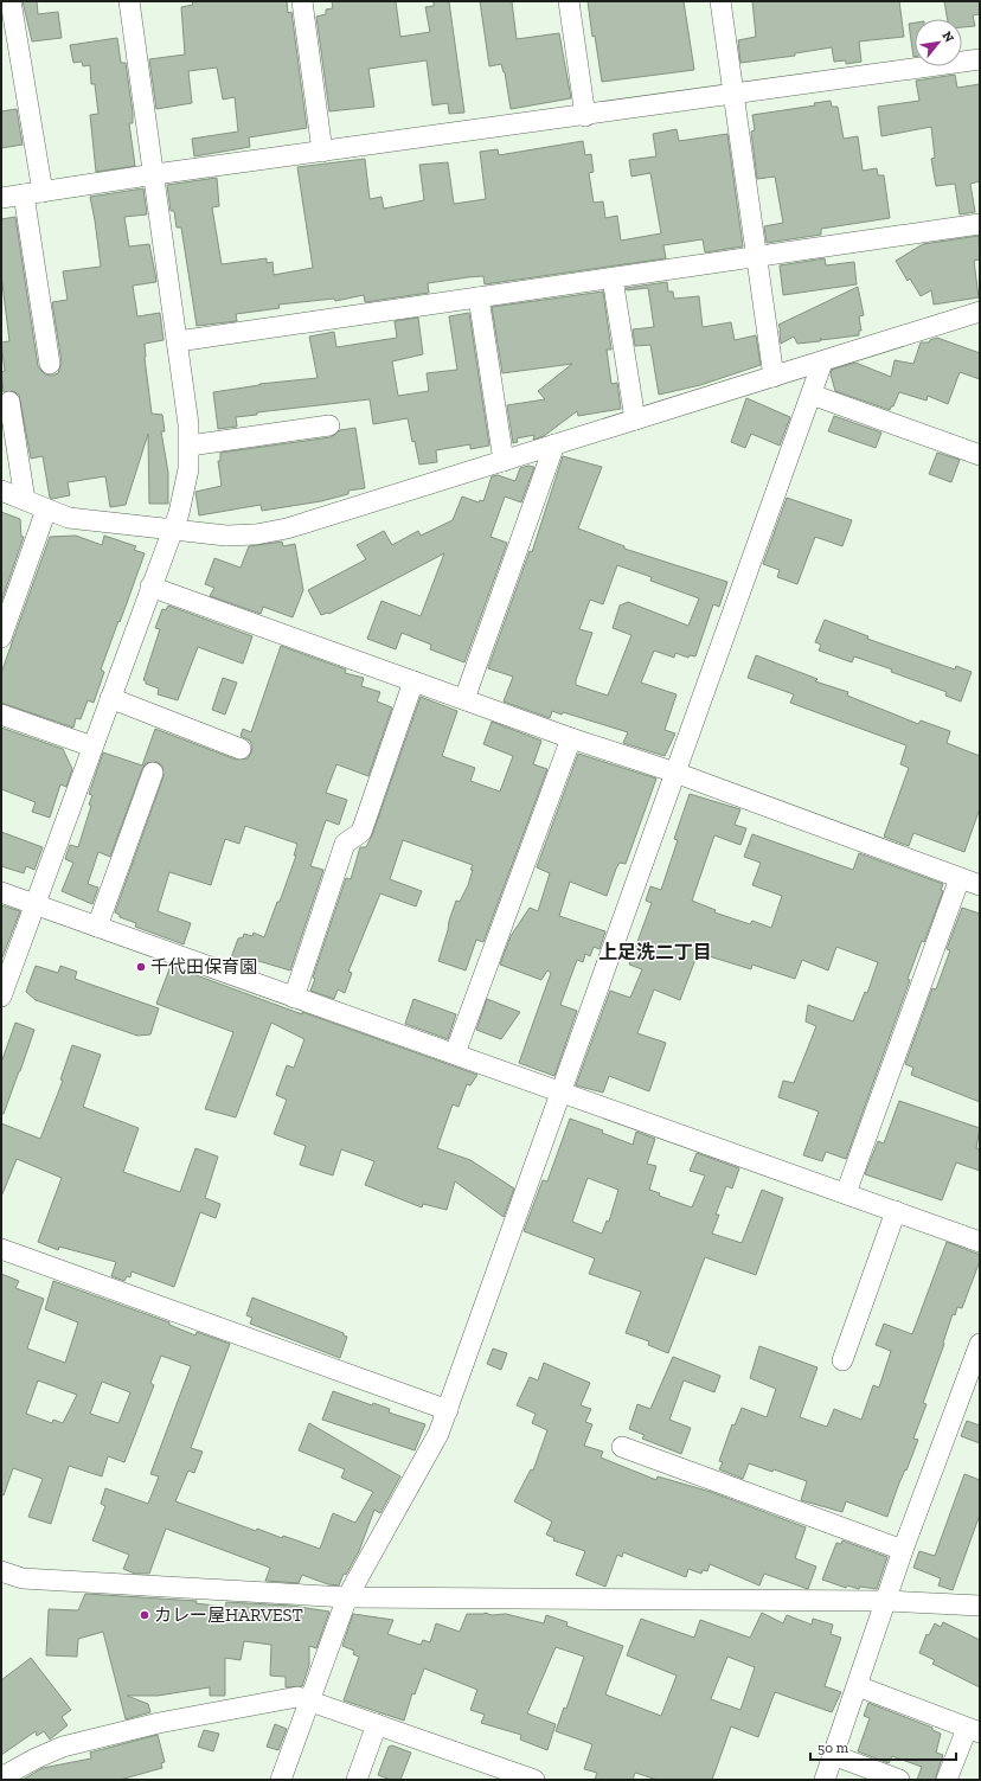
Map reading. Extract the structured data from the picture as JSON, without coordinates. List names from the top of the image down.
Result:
{
  "districts": ["上足洗二丁目"],
  "places": ["千代田保育園", "カレー屋HARVEST"],
  "scale_bar": "50 m",
  "north": "top right"
}
